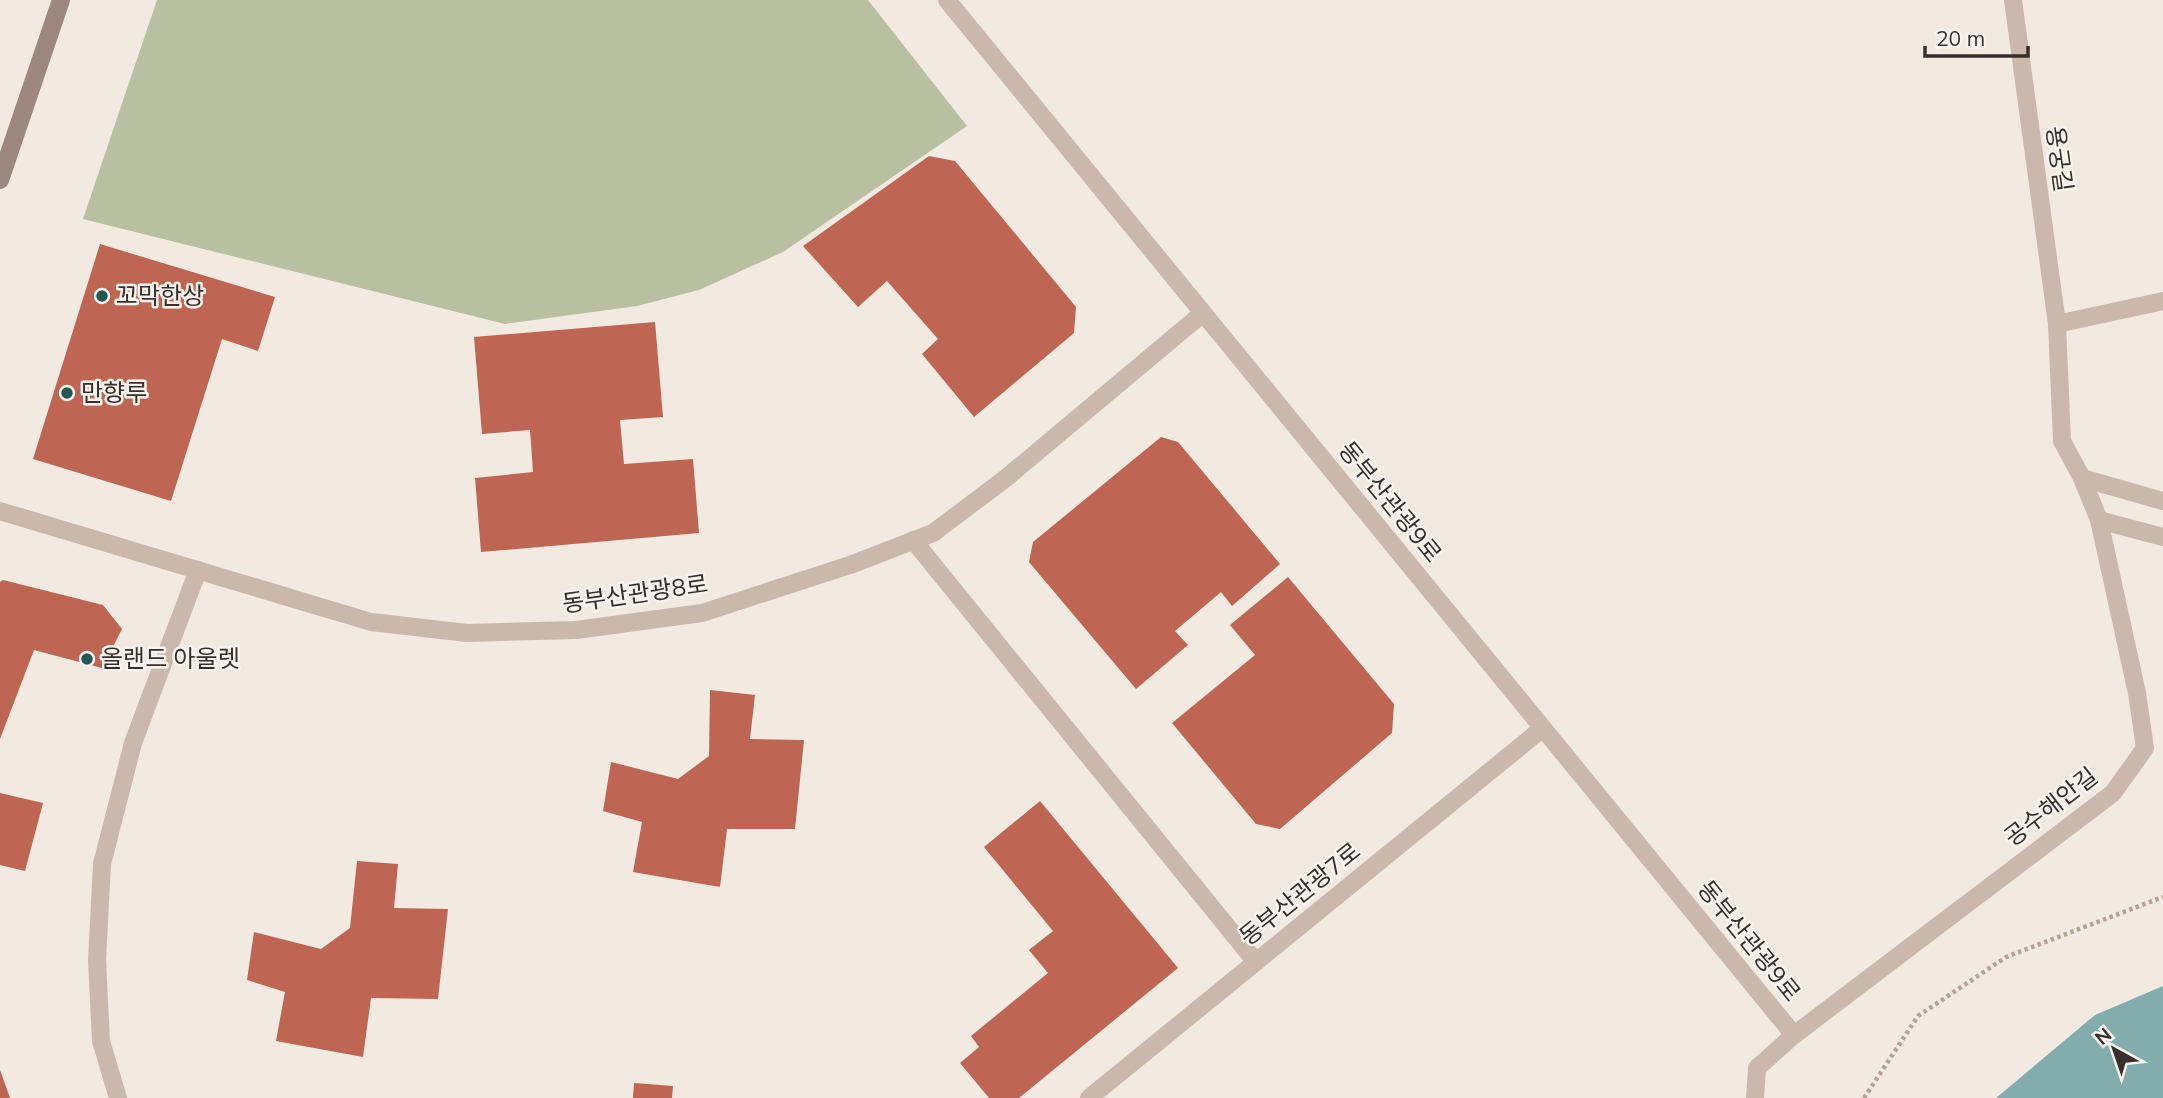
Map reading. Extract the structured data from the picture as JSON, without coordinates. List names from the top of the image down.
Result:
{
  "streets": {
    "street": [
      "용궁길",
      "동부산관광9로",
      "동부산관광8로",
      "공수해안길",
      "동부산관광7로"
    ]
  },
  "crossings": [
    ["용궁길", "공수해안길"],
    ["동부산관광9로", "동부산관광8로"],
    ["동부산관광9로", "공수해안길"],
    ["동부산관광9로", "동부산관광7로"]
  ],
  "places": ["꼬막한상", "만향루", "올랜드 아울렛"],
  "scale_bar": "20 m",
  "north": "top left"
}
